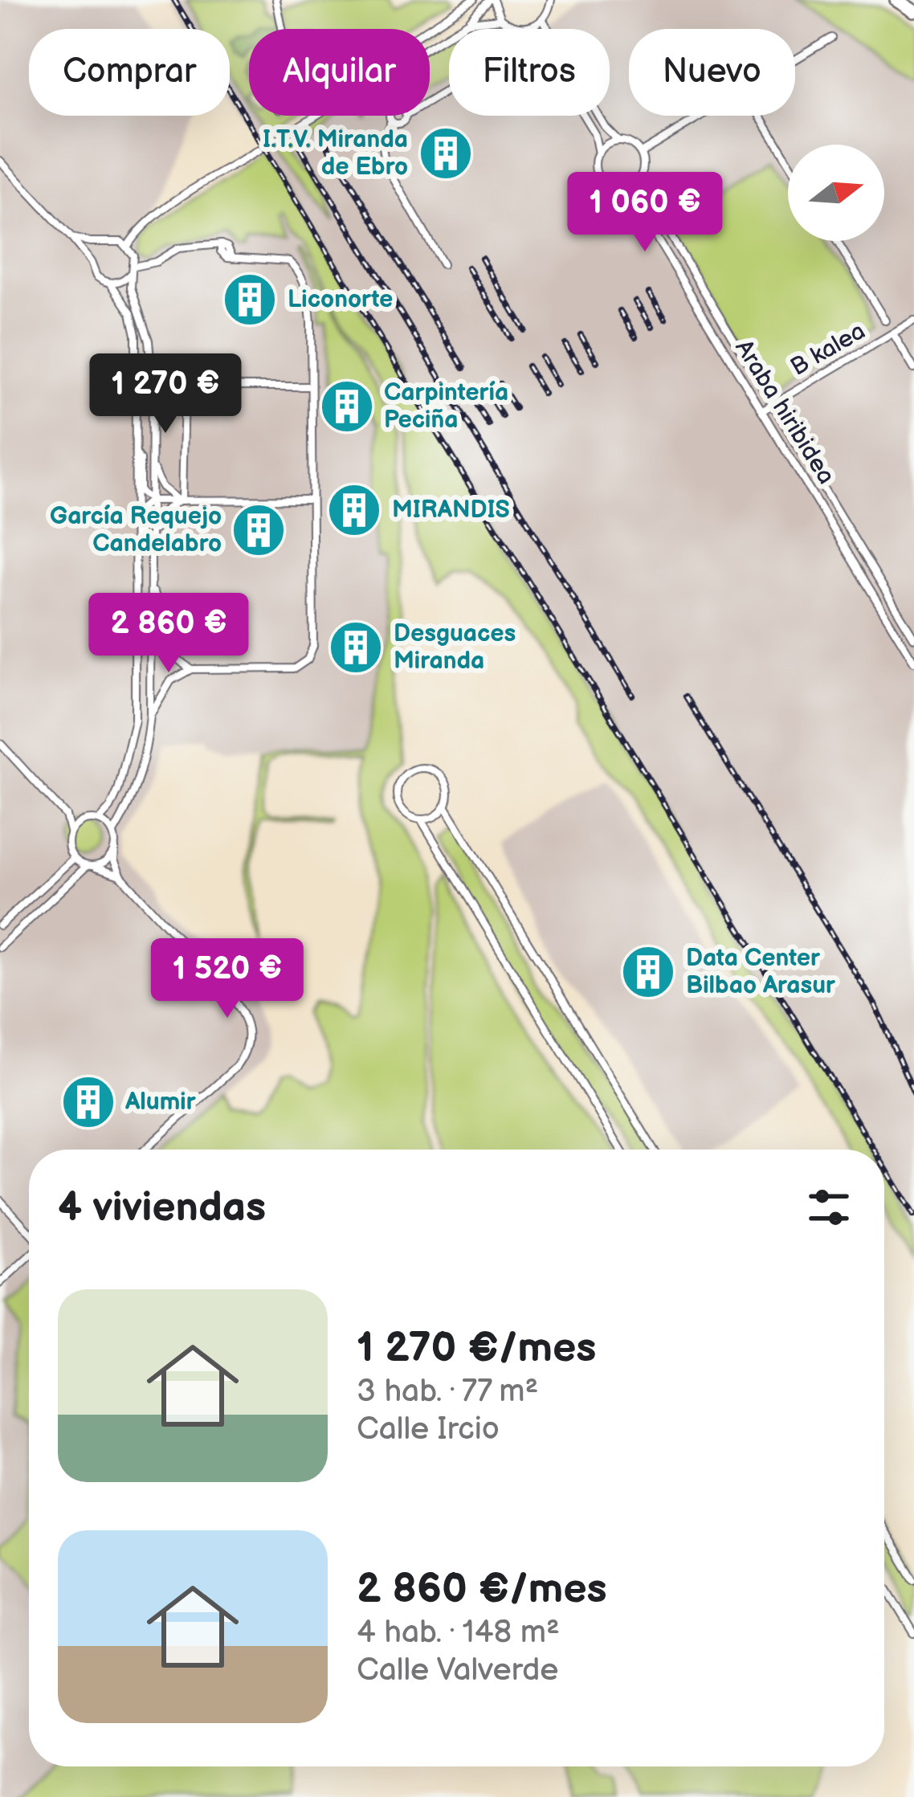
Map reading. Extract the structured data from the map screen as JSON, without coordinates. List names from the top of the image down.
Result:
{
  "streets": {
    "street": ["B kalea", "Araba hiribidea"]
  },
  "crossings": [
    ["B kalea", "Araba hiribidea"]
  ],
  "places": {
    "building": [
      "I.T.V. Miranda de Ebro",
      "Liconorte",
      "Carpintería Peciña",
      "MIRANDIS",
      "García Requejo Candelabro",
      "Desguaces Miranda",
      "Data Center Bilbao Arasur",
      "Alumir"
    ]
  },
  "north": "right",
  "page": {
    "chip": [
      "Comprar",
      "Alquilar",
      "Filtros",
      "Nuevo"
    ],
    "price": [
      "1 060 €",
      "1 270 €",
      "2 860 €",
      "1 520 €"
    ],
    "heading": "4 viviendas",
    "list": [
      {
        "name": "1 270 €/mes",
        "note": "3 hab. · 77 m² · Calle Ircio"
      },
      {
        "name": "2 860 €/mes",
        "note": "4 hab. · 148 m² · Calle Valverde"
      }
    ]
  }
}
